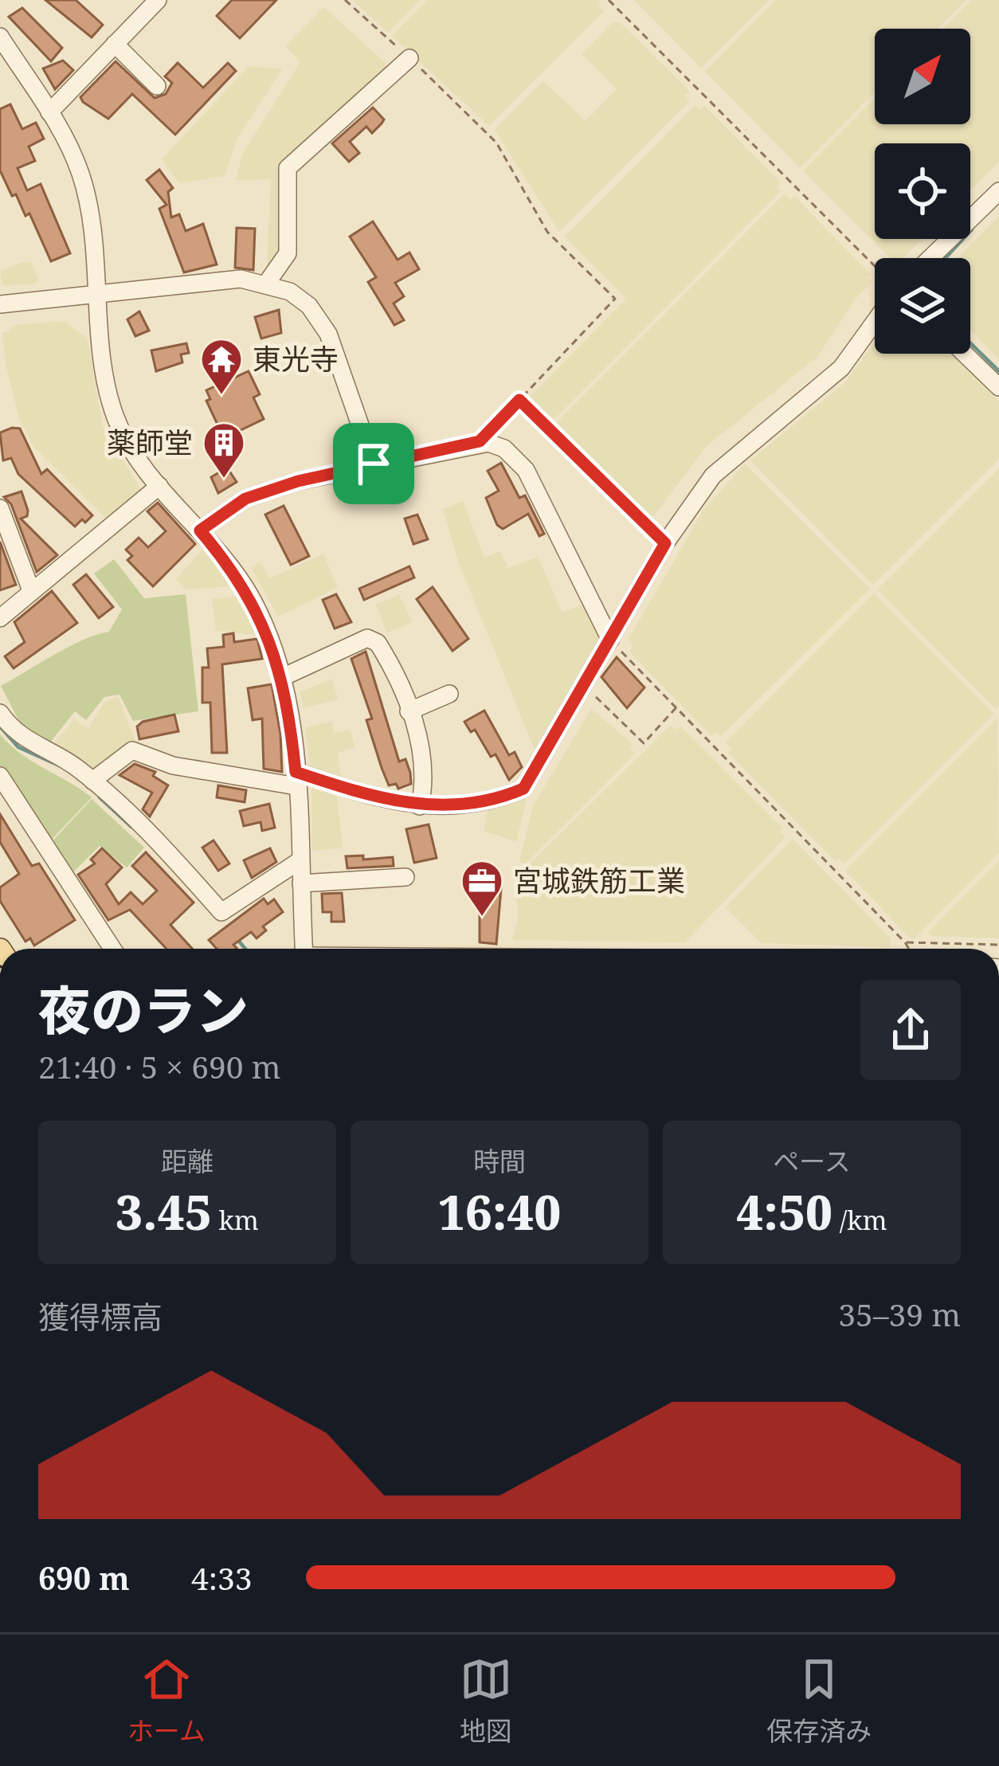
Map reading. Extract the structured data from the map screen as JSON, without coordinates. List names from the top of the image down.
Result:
{
  "places": {
    "temple": ["東光寺"],
    "building": ["薬師堂"],
    "office": ["宮城鉄筋工業"]
  },
  "north": "top right",
  "page": {
    "heading": ["夜のラン", "21:40 · 5 × 690 m"],
    "stats": [
      ["距離", "3.45 km"],
      ["時間", "16:40"],
      ["ペース", "4:50 /km"]
    ],
    "chart": ["獲得標高", "35–39 m"],
    "list": [
      {
        "name": "690 m",
        "note": "4:33"
      }
    ],
    "tabs": ["ホーム", "地図", "保存済み"]
  }
}
